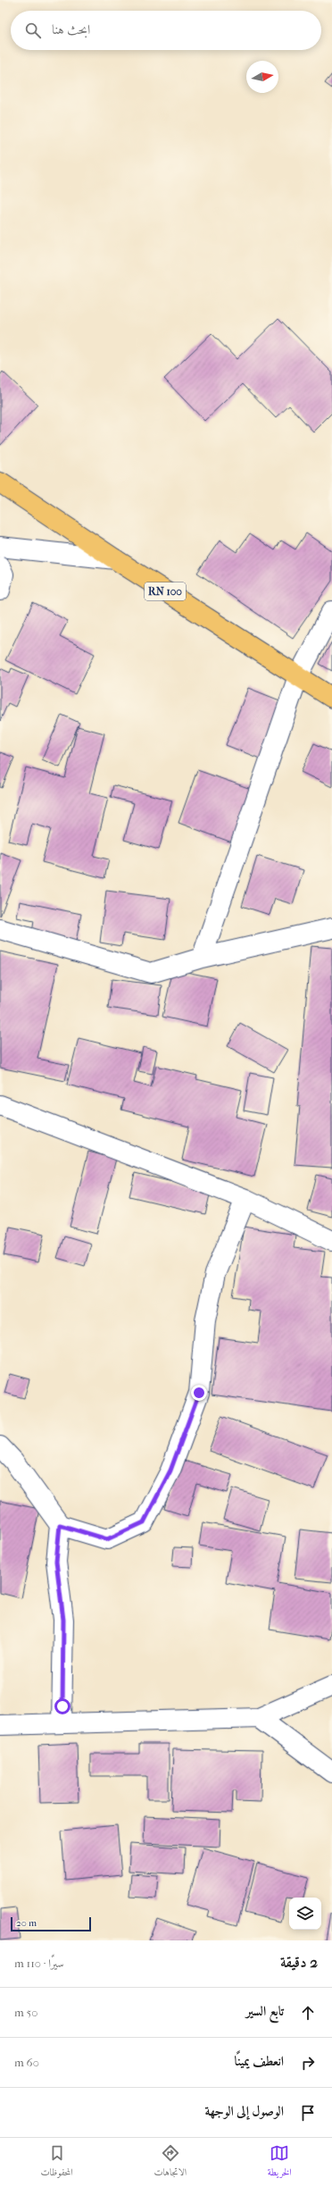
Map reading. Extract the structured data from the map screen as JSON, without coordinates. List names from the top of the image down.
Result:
{
  "streets": {
    "main road": ["RN 100"]
  },
  "scale_bar": "20 m",
  "north": "right",
  "page": {
    "search": "ابحث هنا",
    "scale": "20 m",
    "heading": ["2 دقيقة", "سيرًا · 110 m"],
    "list": [
      ["تابع السير", "50 m"],
      ["انعطف يمينًا", "60 m"],
      "الوصول إلى الوجهة"
    ],
    "nav": ["الخريطة", "الاتجاهات", "المحفوظات"]
  }
}
